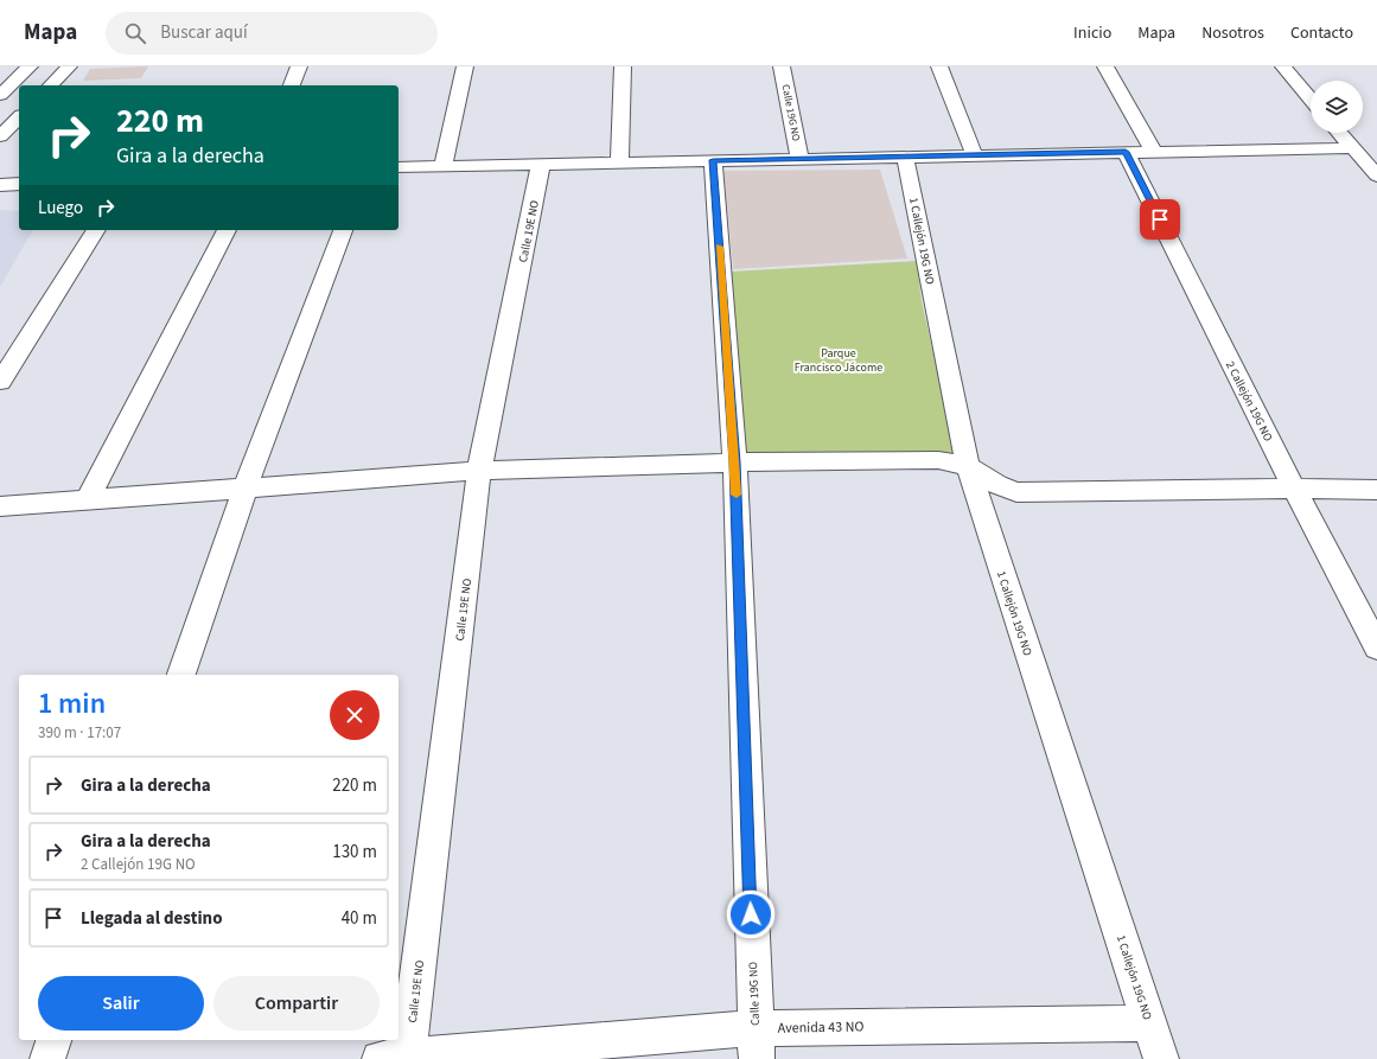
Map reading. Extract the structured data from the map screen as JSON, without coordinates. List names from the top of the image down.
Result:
{
  "streets": {
    "street": [
      "Calle 19G NO",
      "Calle 19E NO",
      "1 Callejón 19G NO",
      "2 Callejón 19G NO",
      "Avenida 43 NO"
    ]
  },
  "crossings": [
    ["Calle 19G NO", "Avenida 43 NO"],
    ["Calle 19E NO", "Avenida 43 NO"],
    ["1 Callejón 19G NO", "Avenida 43 NO"]
  ],
  "parks": ["Parque Francisco Jácome"],
  "page": {
    "header": "Mapa",
    "search": "Buscar aquí",
    "nav": [
      "Inicio",
      "Mapa",
      "Nosotros",
      "Contacto"
    ],
    "turn": ["220 m", "Gira a la derecha"],
    "then": "Luego",
    "heading": ["1 min", "390 m · 17:07"],
    "list": [
      {
        "name": "Gira a la derecha",
        "value": "220 m"
      },
      {
        "name": "Gira a la derecha",
        "note": "2 Callejón 19G NO",
        "value": "130 m"
      },
      {
        "name": "Llegada al destino",
        "value": "40 m"
      }
    ],
    "buttons": ["Salir", "Compartir"]
  }
}
